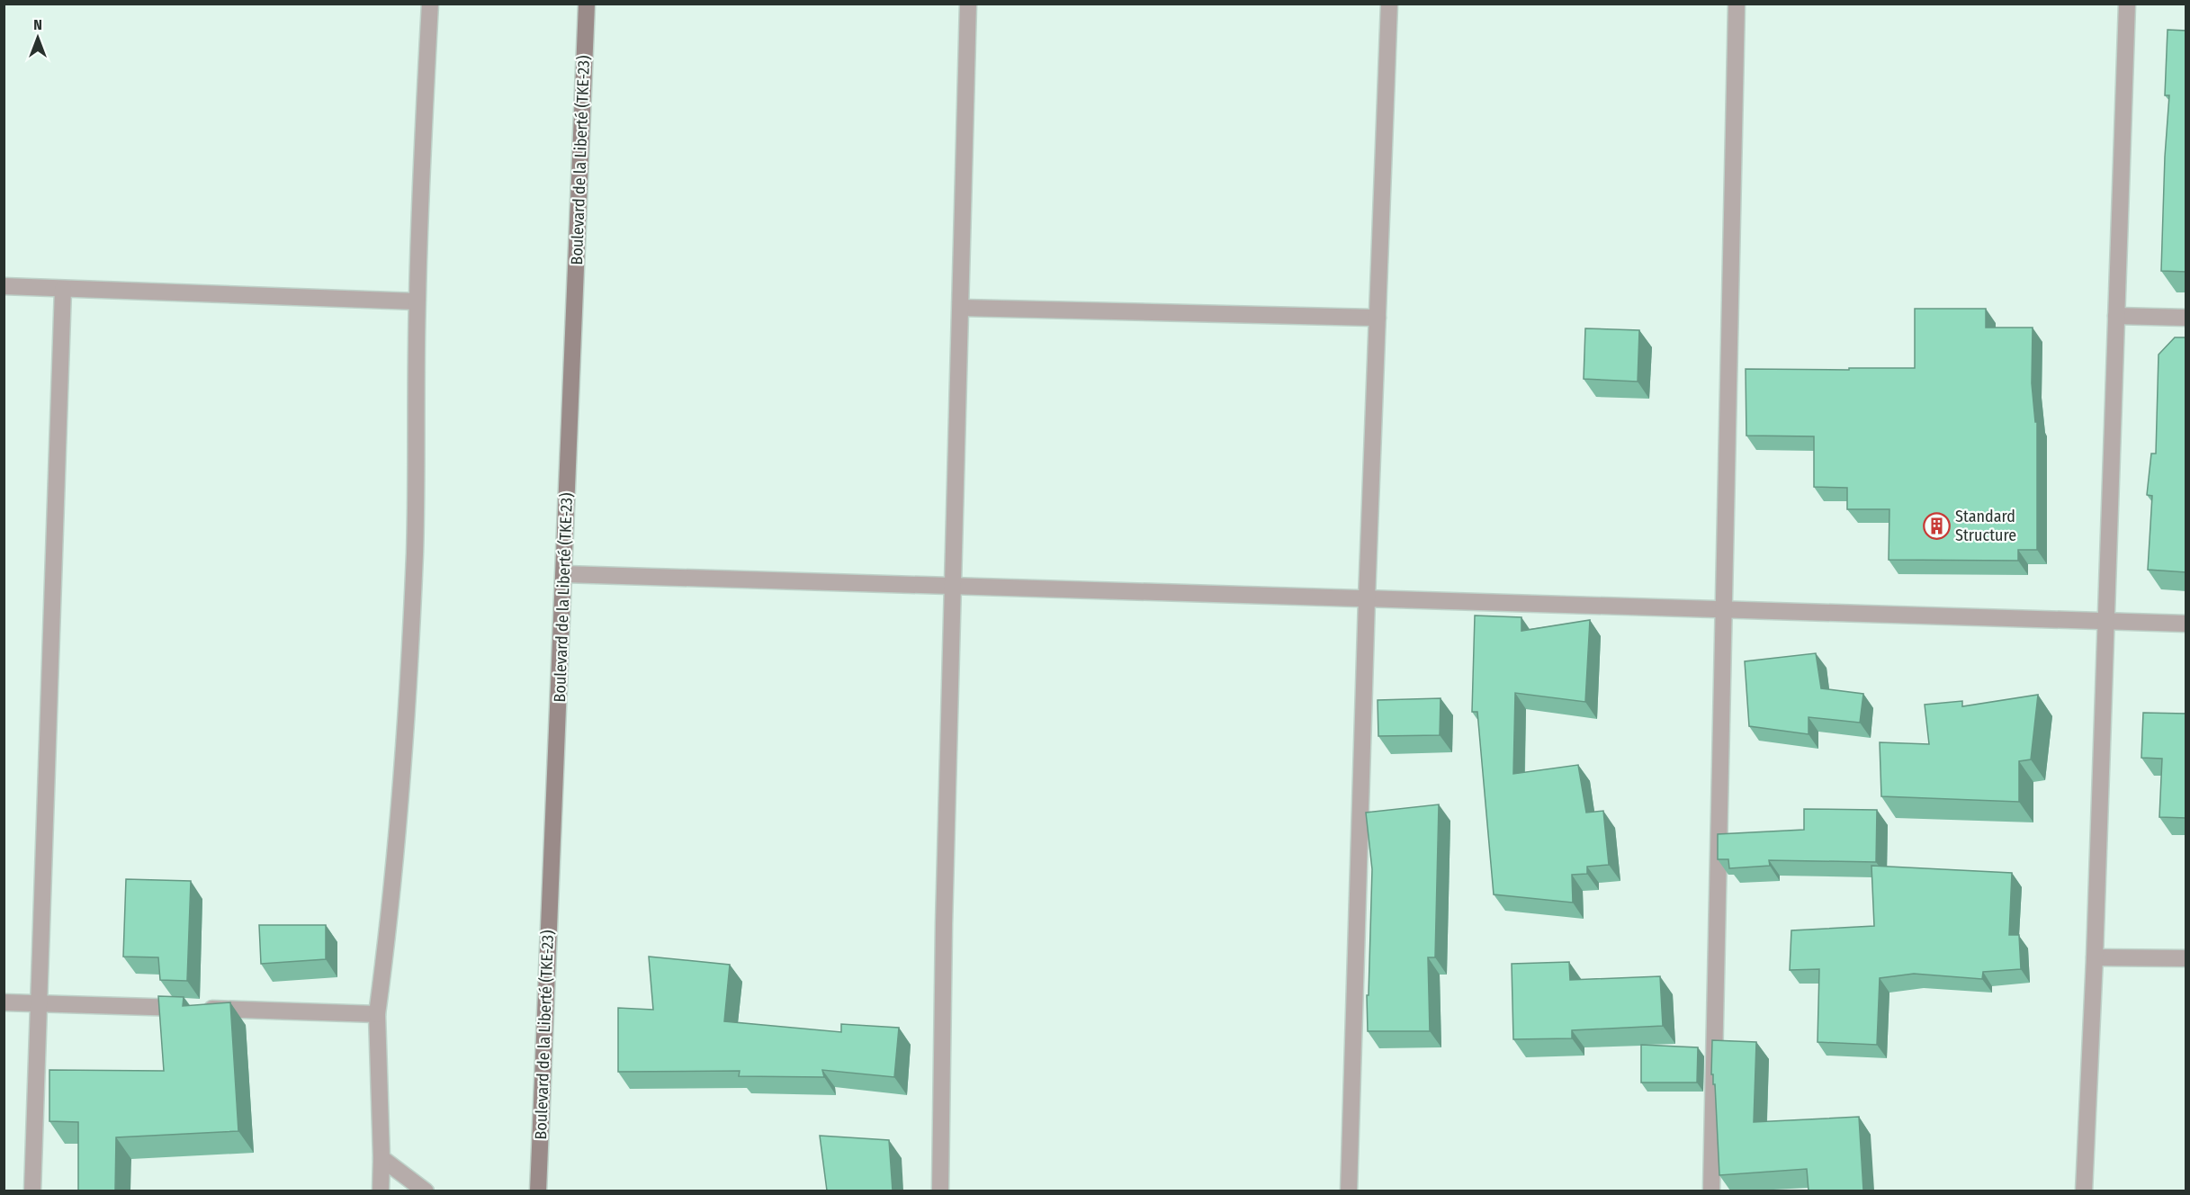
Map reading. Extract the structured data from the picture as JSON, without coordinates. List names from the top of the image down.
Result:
{
  "streets": {
    "street": ["Boulevard de la Liberté (TKE-23)"]
  },
  "places": {
    "building": ["Standard Structure"]
  },
  "north": "top"
}
